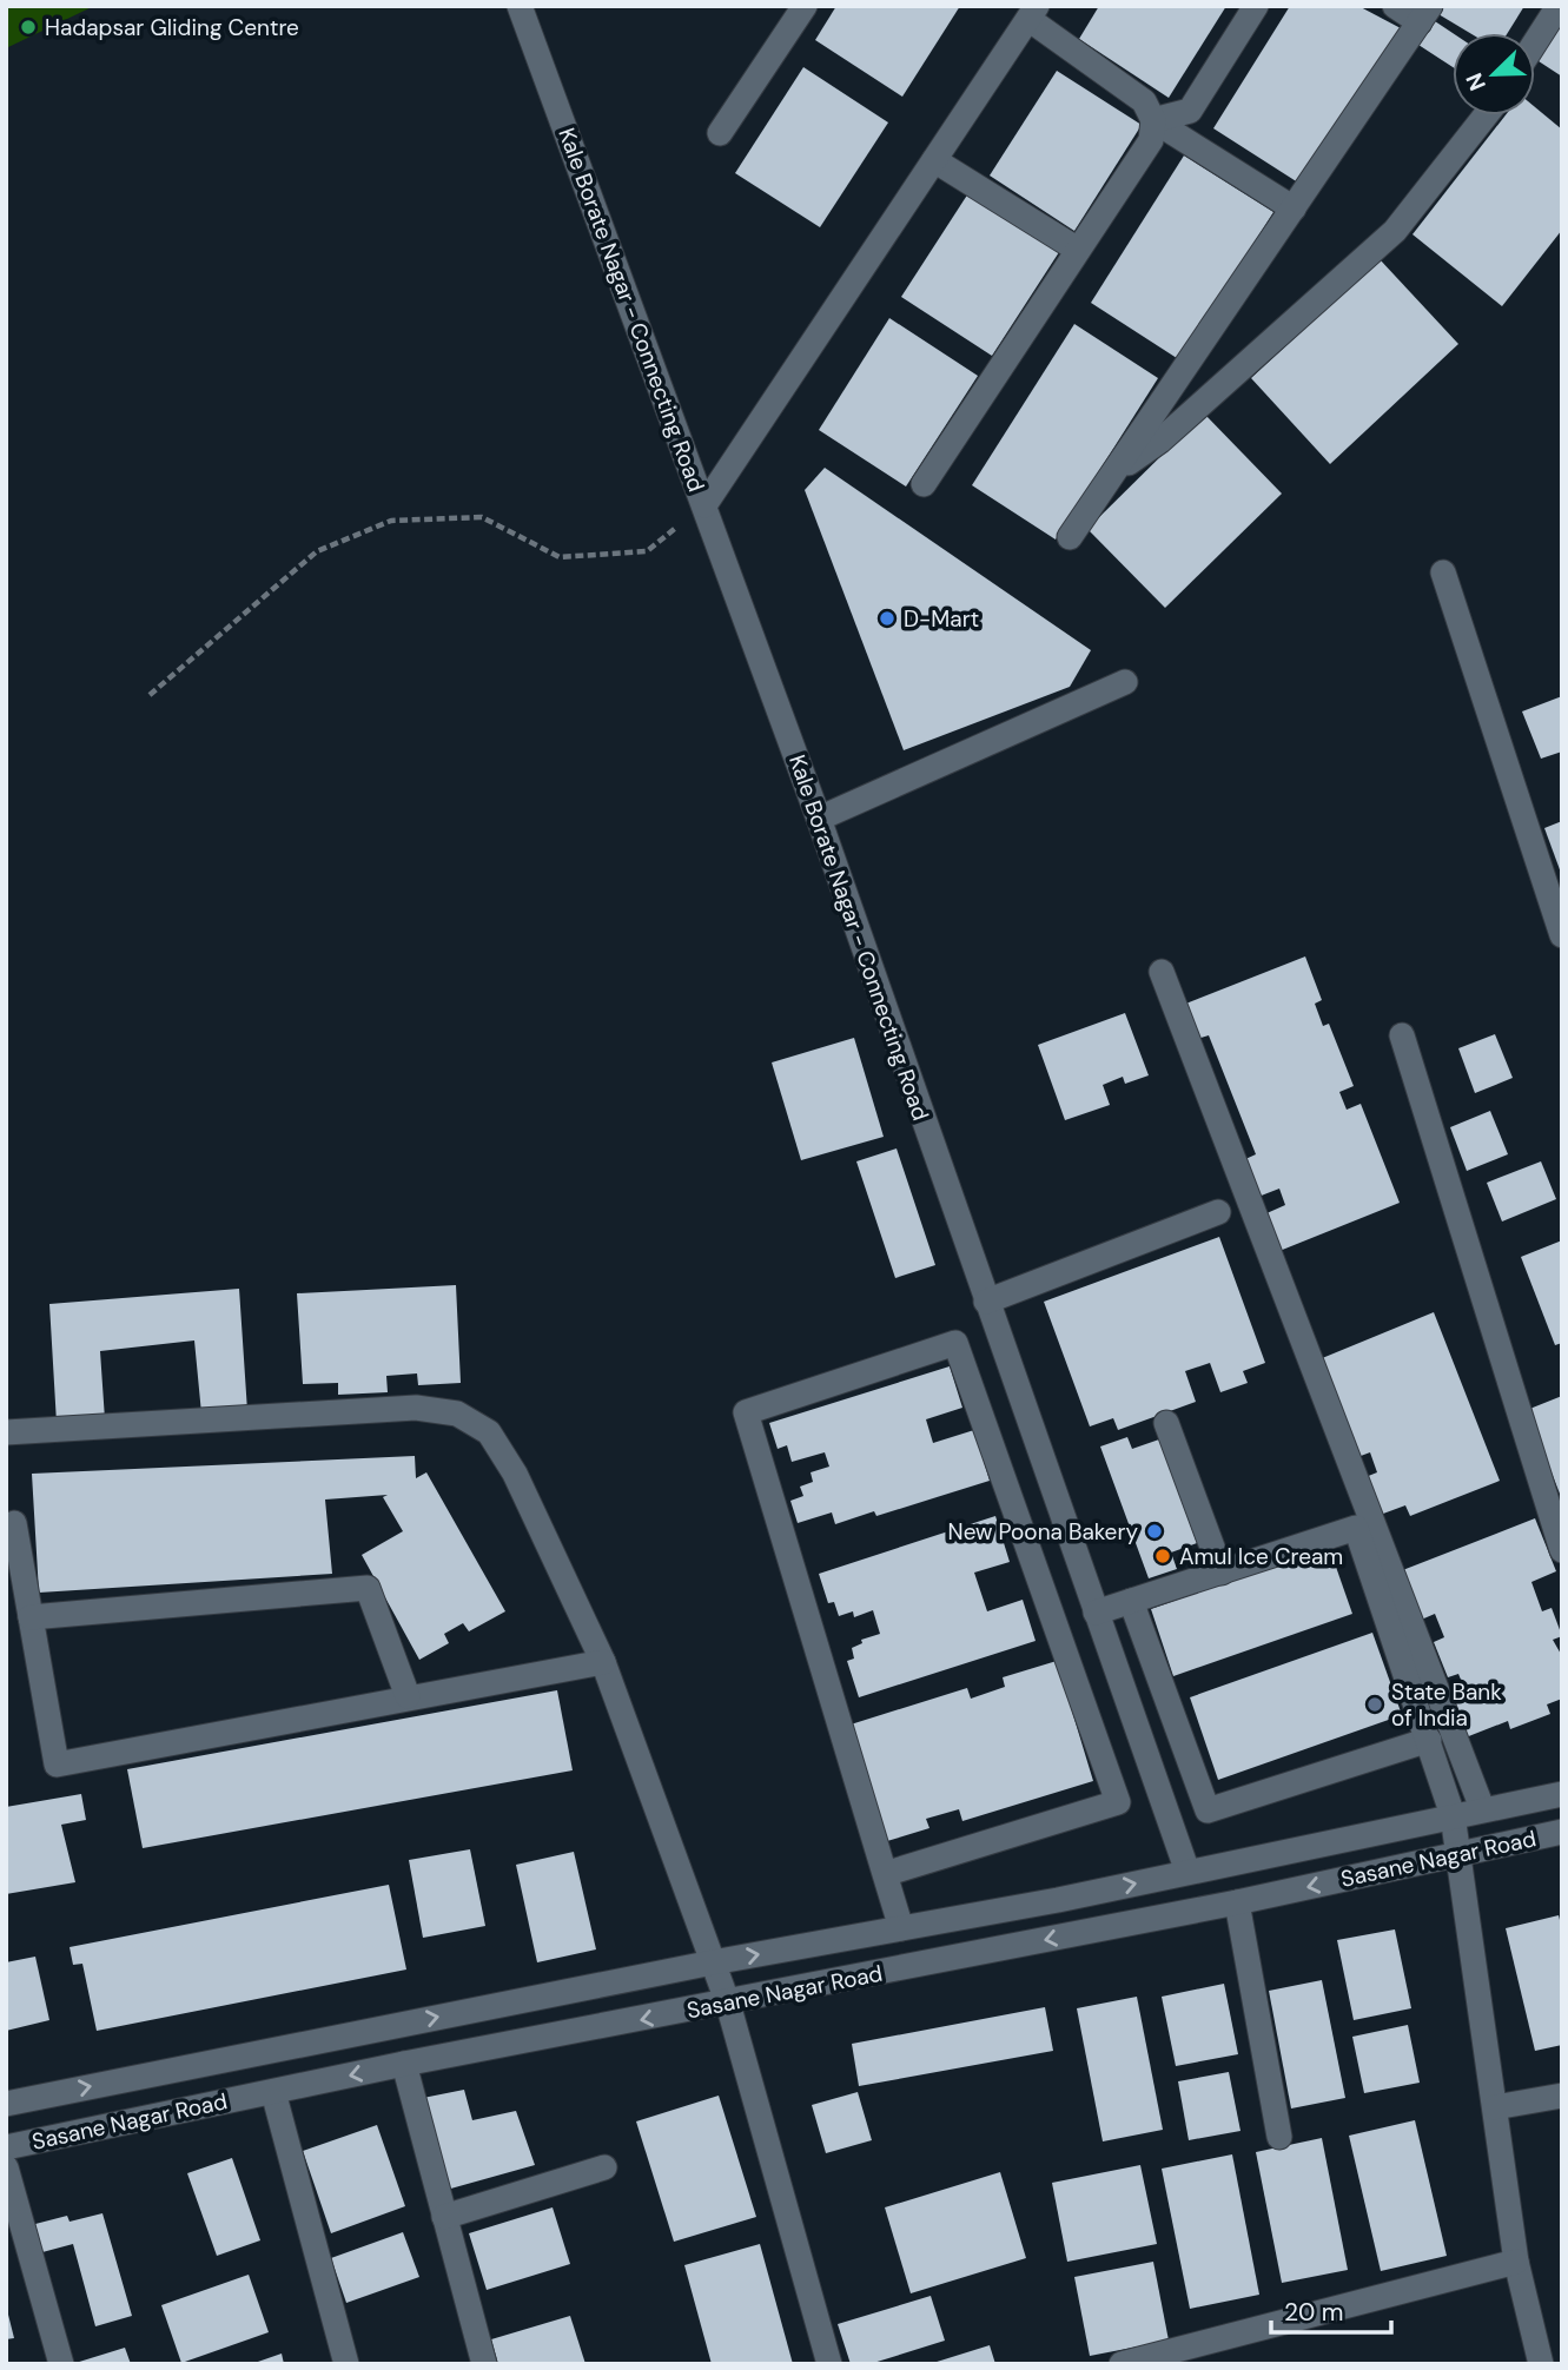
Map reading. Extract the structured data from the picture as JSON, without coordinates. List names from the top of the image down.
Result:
{
  "streets": {
    "street": ["Kale Borate Nagar - Connecting Road", "Sasane Nagar Road"]
  },
  "crossings": [
    ["Kale Borate Nagar - Connecting Road", "Sasane Nagar Road"]
  ],
  "places": [
    "Hadapsar Gliding Centre",
    "D-Mart",
    "New Poona Bakery",
    "Amul Ice Cream",
    "State Bank of India"
  ],
  "scale_bar": "20 m",
  "north": "bottom left"
}
